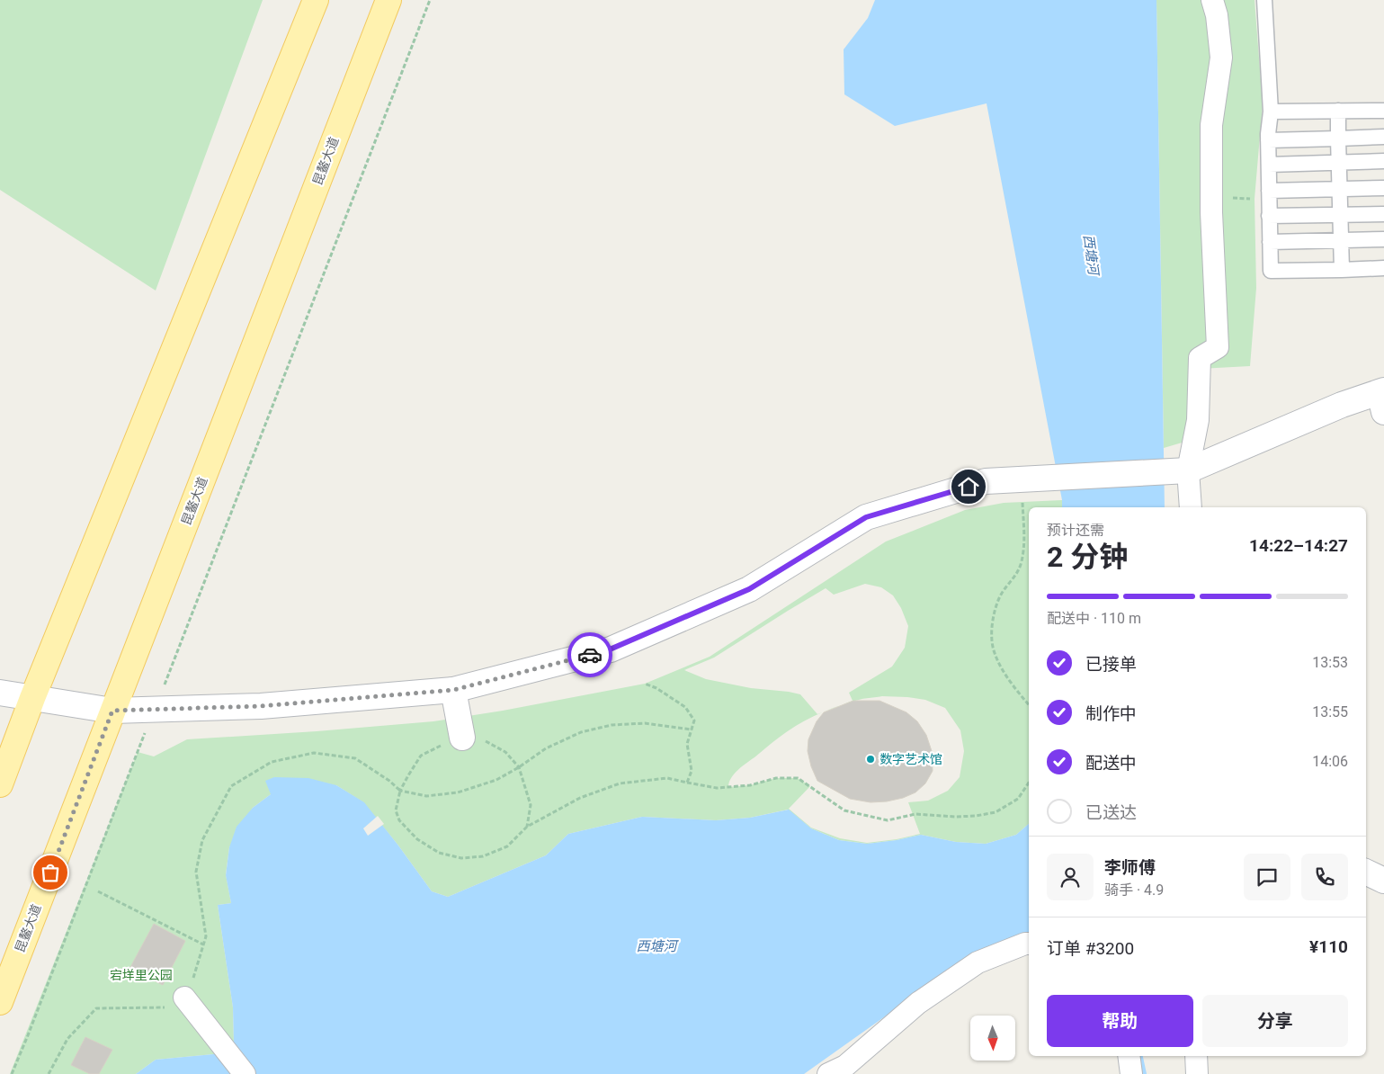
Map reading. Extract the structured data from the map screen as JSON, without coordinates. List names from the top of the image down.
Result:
{
  "streets": {
    "main road": ["昆鳌大道"]
  },
  "water": ["西塘河"],
  "parks": ["宕垟里公园"],
  "places": ["数字艺术馆"],
  "north": "bottom",
  "page": {
    "heading": ["2 分钟", "预计还需", "14:22–14:27"],
    "panel": [
      "李师傅",
      "骑手 · 4.9",
      "订单 #3200",
      "¥110"
    ],
    "bar": "配送中 · 110 m",
    "list": [
      ["已接单", "13:53"],
      ["制作中", "13:55"],
      ["配送中", "14:06"],
      "已送达"
    ],
    "buttons": ["帮助", "分享"]
  }
}
